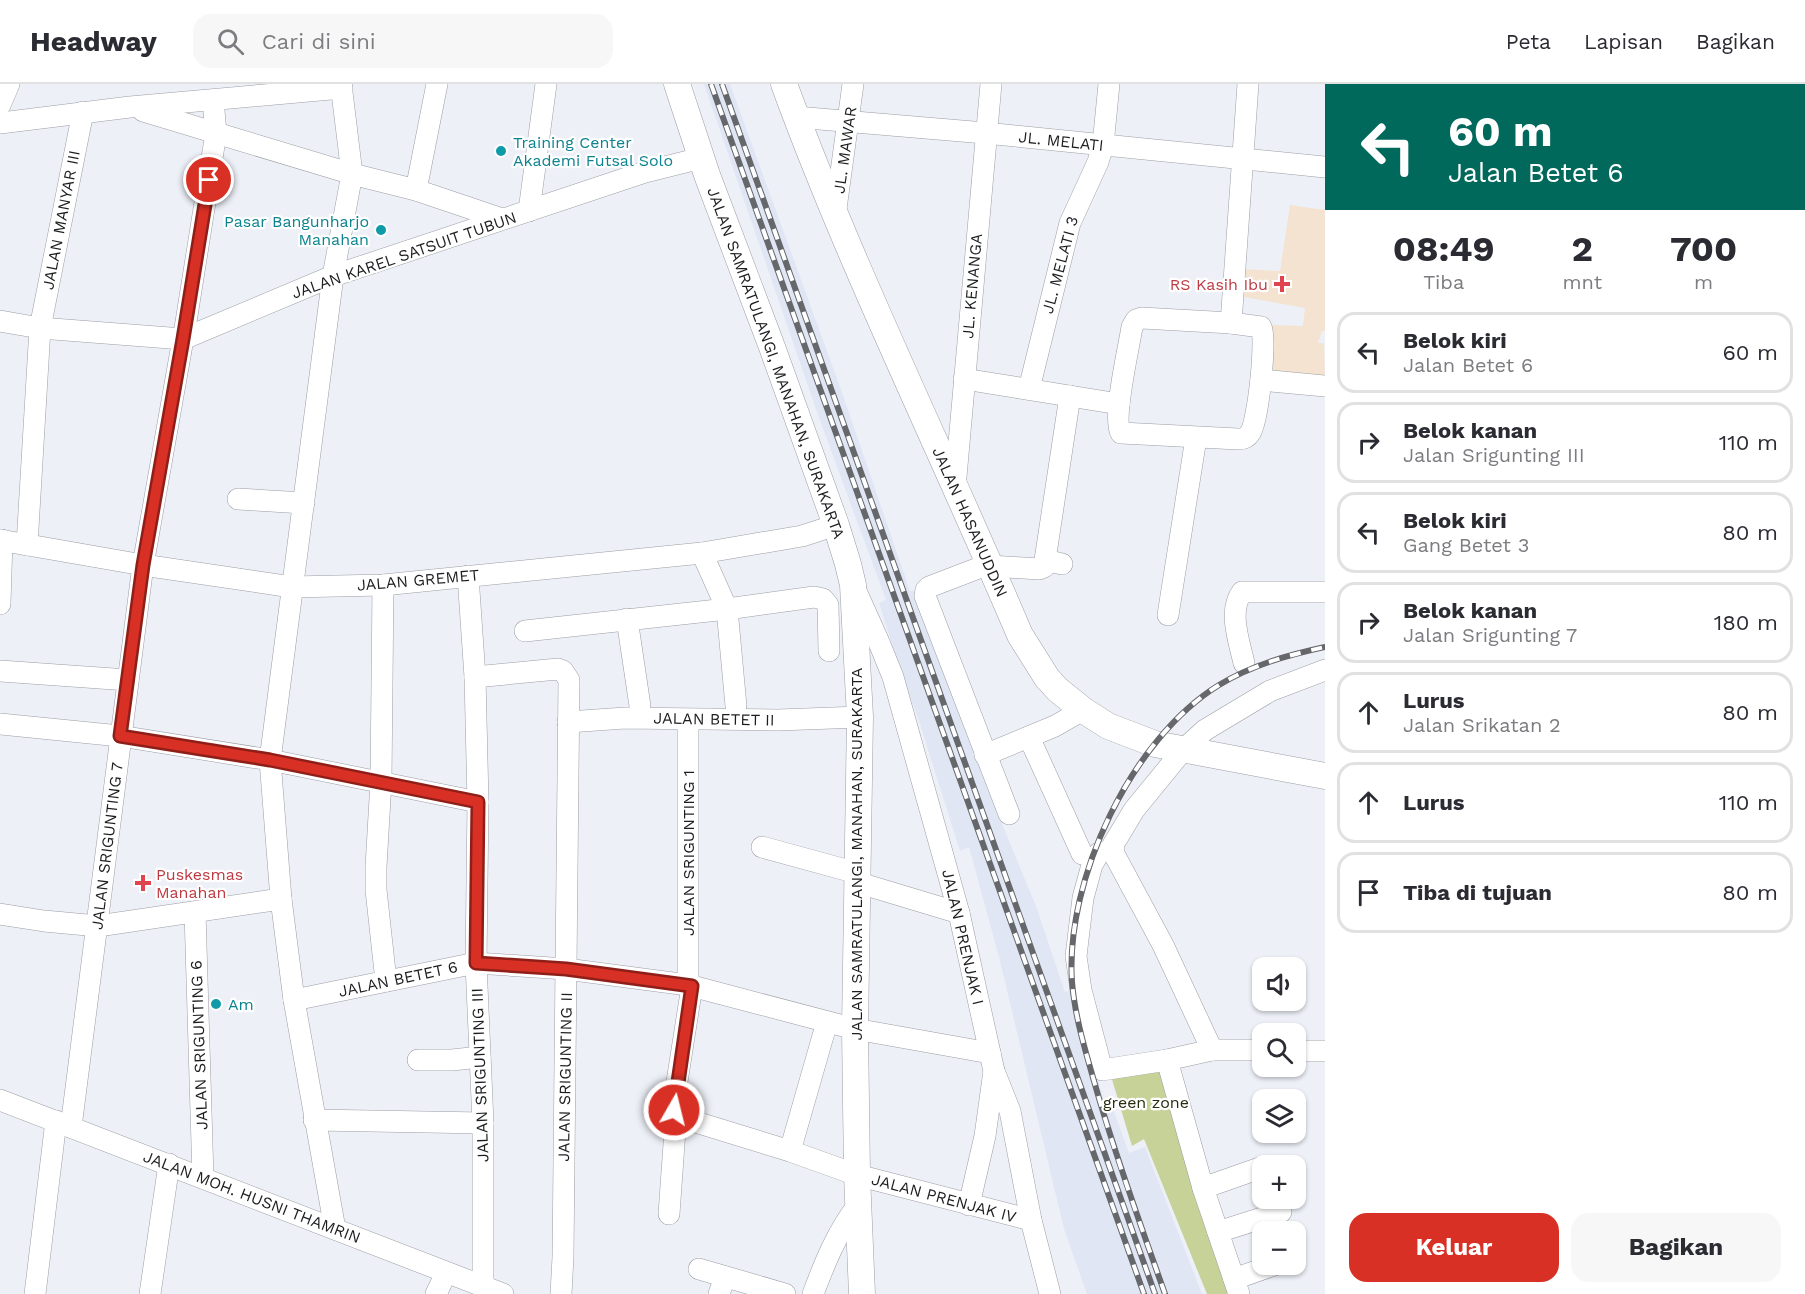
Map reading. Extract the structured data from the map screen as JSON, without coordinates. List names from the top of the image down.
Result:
{
  "streets": {
    "main road": ["JALAN SAMRATULANGI, MANAHAN, SURAKARTA", "JALAN HASANUDDIN"],
    "street": [
      "JL. MELATI",
      "JL. MAWAR",
      "JALAN MANYAR III",
      "JALAN KAREL SATSUIT TUBUN",
      "JL. MELATI 3",
      "JL. KENANGA",
      "JALAN GREMET",
      "JALAN BETET II",
      "JALAN SRIGUNTING 7",
      "JALAN SRIGUNTING 1",
      "JALAN PRENJAK I",
      "JALAN BETET 6",
      "JALAN SRIGUNTING 6",
      "JALAN SRIGUNTING III",
      "JALAN SRIGUNTING II",
      "JALAN MOH. HUSNI THAMRIN",
      "JALAN PRENJAK IV"
    ]
  },
  "crossings": [
    ["JL. MELATI", "JL. MAWAR"],
    ["JL. MELATI", "JL. MELATI 3"],
    ["JL. MELATI", "JL. KENANGA"],
    ["JL. MELATI", "JALAN HASANUDDIN"],
    ["JL. MAWAR", "JALAN HASANUDDIN"],
    ["JALAN MANYAR III", "JALAN KAREL SATSUIT TUBUN"],
    ["JALAN MANYAR III", "JALAN GREMET"],
    ["JALAN KAREL SATSUIT TUBUN", "JALAN SAMRATULANGI, MANAHAN, SURAKARTA"],
    ["JALAN KAREL SATSUIT TUBUN", "JALAN SRIGUNTING 7"],
    ["JL. KENANGA", "JALAN HASANUDDIN"],
    ["JALAN SAMRATULANGI, MANAHAN, SURAKARTA", "JALAN GREMET"],
    ["JALAN SAMRATULANGI, MANAHAN, SURAKARTA", "JALAN BETET II"],
    ["JALAN SAMRATULANGI, MANAHAN, SURAKARTA", "JALAN PRENJAK I"],
    ["JALAN SAMRATULANGI, MANAHAN, SURAKARTA", "JALAN BETET 6"],
    ["JALAN SAMRATULANGI, MANAHAN, SURAKARTA", "JALAN PRENJAK IV"],
    ["JALAN GREMET", "JALAN SRIGUNTING 7"],
    ["JALAN GREMET", "JALAN SRIGUNTING III"],
    ["JALAN BETET II", "JALAN SRIGUNTING 1"],
    ["JALAN BETET II", "JALAN SRIGUNTING II"],
    ["JALAN SRIGUNTING 7", "JALAN MOH. HUSNI THAMRIN"],
    ["JALAN SRIGUNTING 1", "JALAN BETET 6"],
    ["JALAN PRENJAK I", "JALAN BETET 6"],
    ["JALAN PRENJAK I", "JALAN PRENJAK IV"],
    ["JALAN BETET 6", "JALAN SRIGUNTING III"],
    ["JALAN BETET 6", "JALAN SRIGUNTING II"],
    ["JALAN SRIGUNTING 6", "JALAN MOH. HUSNI THAMRIN"],
    ["JALAN SRIGUNTING III", "JALAN SRIGUNTING II"],
    ["JALAN SRIGUNTING III", "JALAN MOH. HUSNI THAMRIN"]
  ],
  "parks": ["green zone"],
  "places": {
    "other": ["Training Center Akademi Futsal Solo", "Pasar Bangunharjo Manahan", "Am"],
    "health": ["RS Kasih Ibu", "Puskesmas Manahan"]
  },
  "page": {
    "header": "Headway",
    "search": "Cari di sini",
    "nav": ["Peta", "Lapisan", "Bagikan"],
    "turn": ["60 m", "Jalan Betet 6"],
    "eta": [
      "08:49",
      "Tiba",
      "2",
      "mnt",
      "700",
      "m"
    ],
    "list": [
      {
        "name": "Belok kiri",
        "note": "Jalan Betet 6",
        "value": "60 m"
      },
      {
        "name": "Belok kanan",
        "note": "Jalan Srigunting III",
        "value": "110 m"
      },
      {
        "name": "Belok kiri",
        "note": "Gang Betet 3",
        "value": "80 m"
      },
      {
        "name": "Belok kanan",
        "note": "Jalan Srigunting 7",
        "value": "180 m"
      },
      {
        "name": "Lurus",
        "note": "Jalan Srikatan 2",
        "value": "80 m"
      },
      {
        "name": "Lurus",
        "value": "110 m"
      },
      {
        "name": "Tiba di tujuan",
        "value": "80 m"
      }
    ],
    "map_buttons": ["+", "−"],
    "buttons": ["Keluar", "Bagikan"]
  }
}
